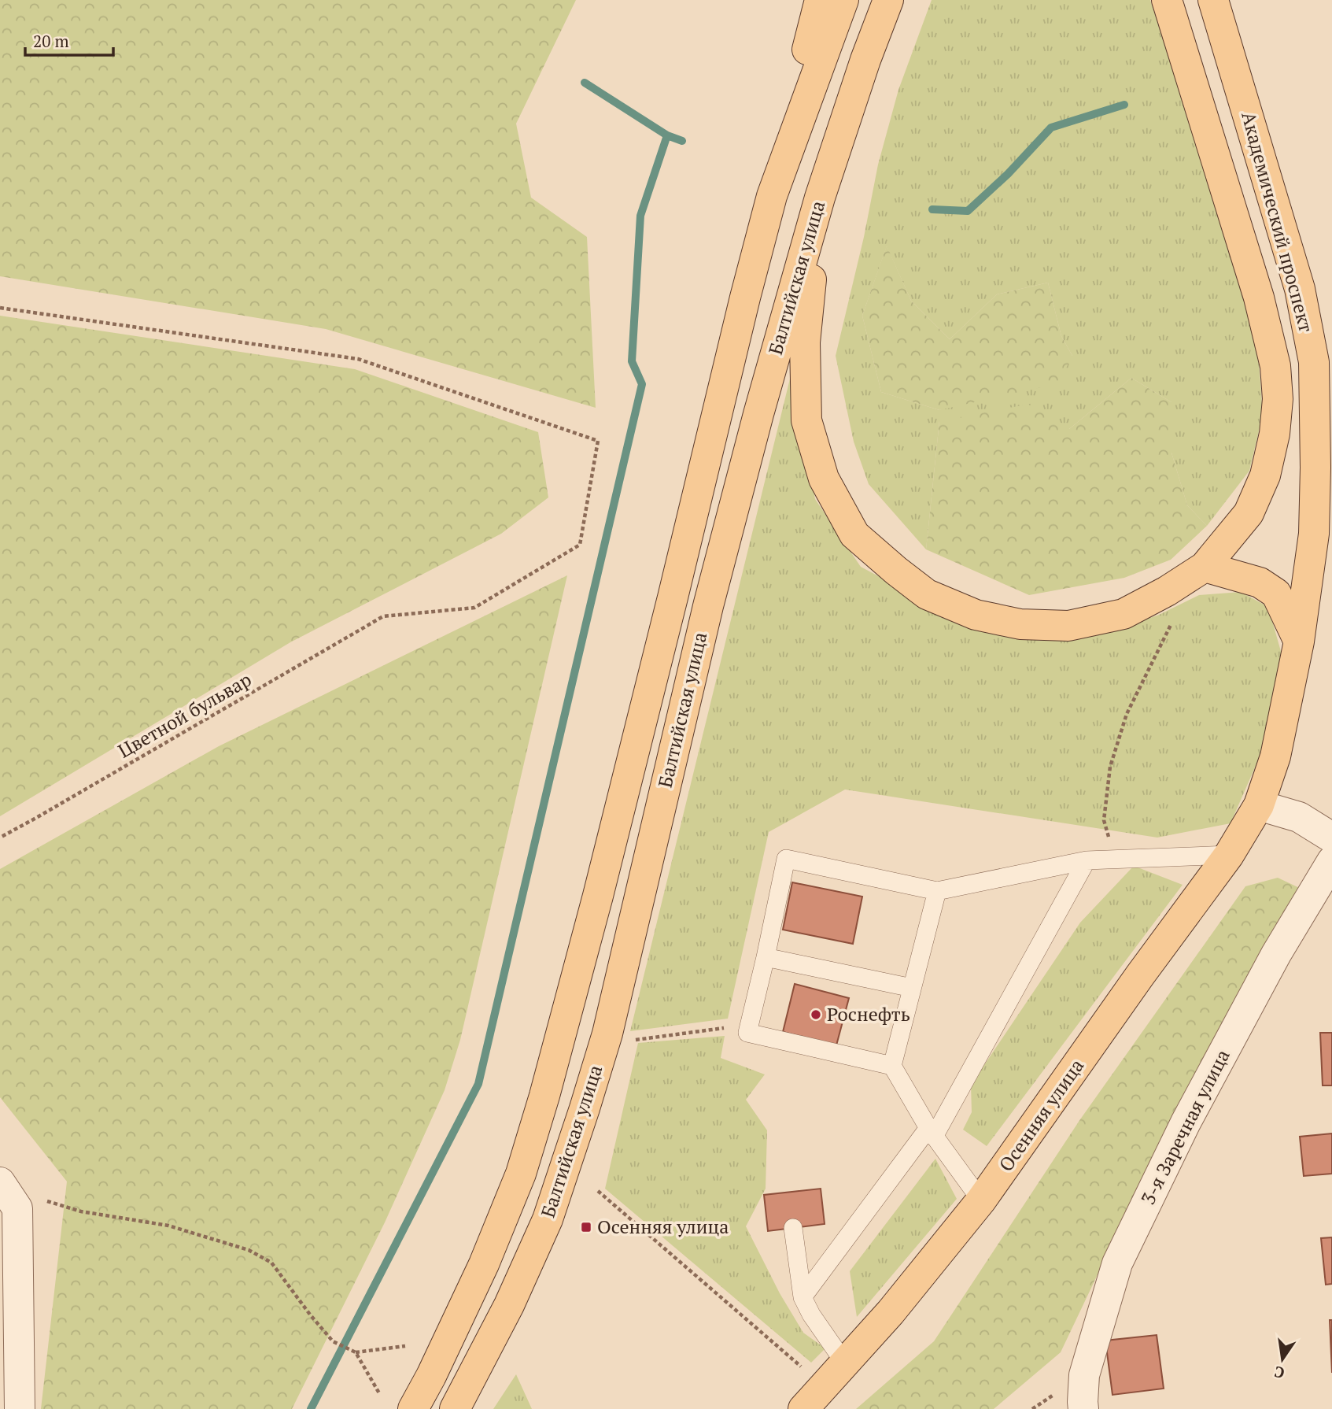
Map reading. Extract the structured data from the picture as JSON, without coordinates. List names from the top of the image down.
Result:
{
  "streets": {
    "main road": ["Академический проспект", "Балтийская улица", "Осенняя улица"],
    "street": ["3-я Заречная улица"],
    "path": ["Цветной бульвар"]
  },
  "crossings": [
    ["Академический проспект", "Балтийская улица"],
    ["Академический проспект", "Осенняя улица"]
  ],
  "places": {
    "other": ["Роснефть"],
    "transit": ["Осенняя улица"]
  },
  "scale_bar": "20 m",
  "north": "bottom"
}
